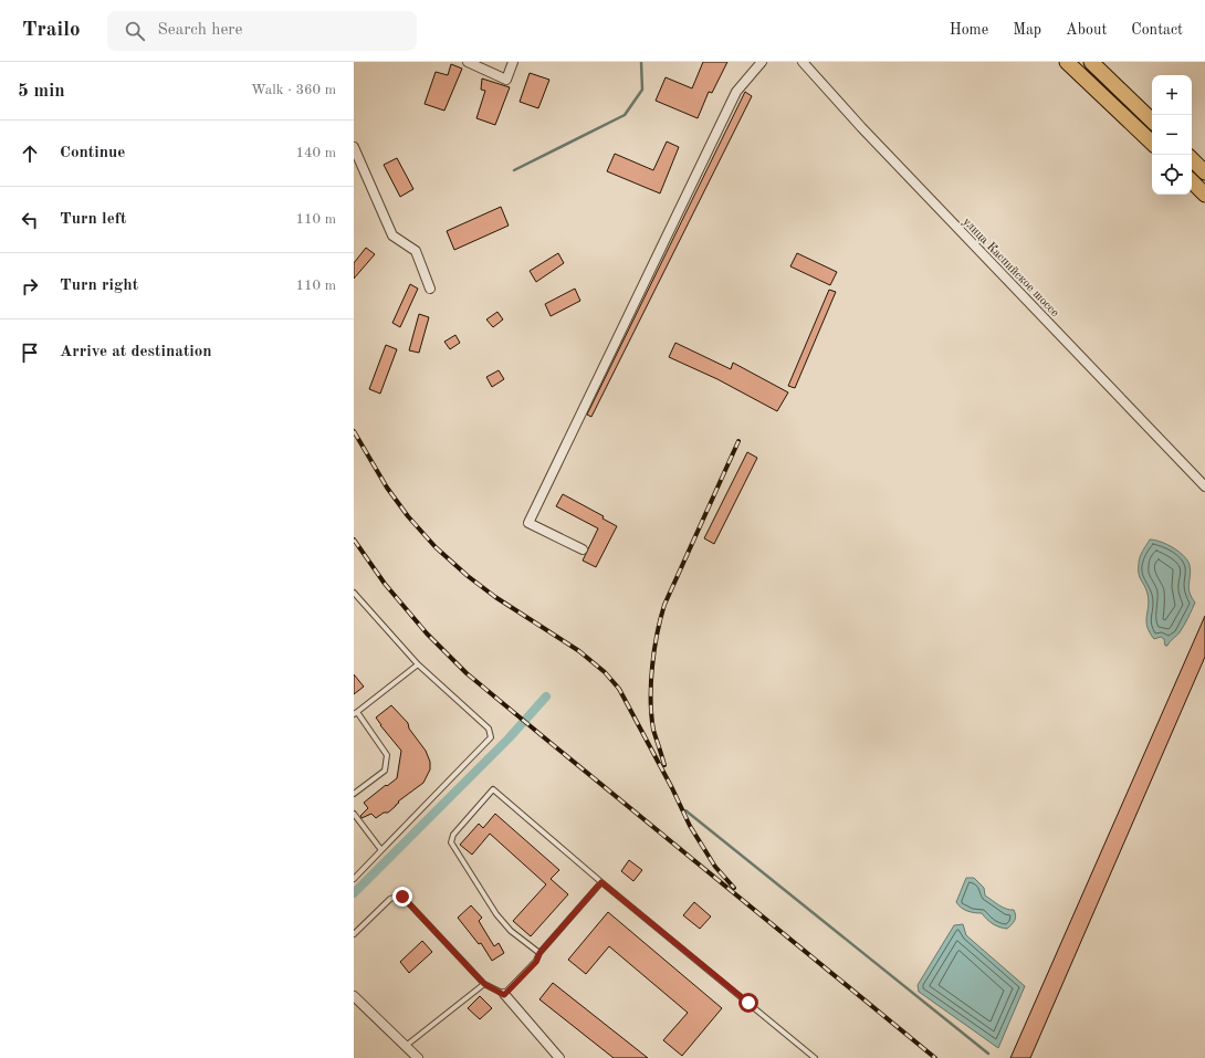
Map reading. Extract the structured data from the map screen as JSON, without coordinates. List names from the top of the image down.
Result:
{
  "streets": {
    "street": ["улица Каспийское шоссе"]
  },
  "page": {
    "header": "Trailo",
    "search": "Search here",
    "nav": [
      "Home",
      "Map",
      "About",
      "Contact"
    ],
    "heading": ["5 min", "Walk · 360 m"],
    "map_buttons": ["+", "−"],
    "list": [
      ["Continue", "140 m"],
      ["Turn left", "110 m"],
      ["Turn right", "110 m"],
      "Arrive at destination"
    ]
  }
}
